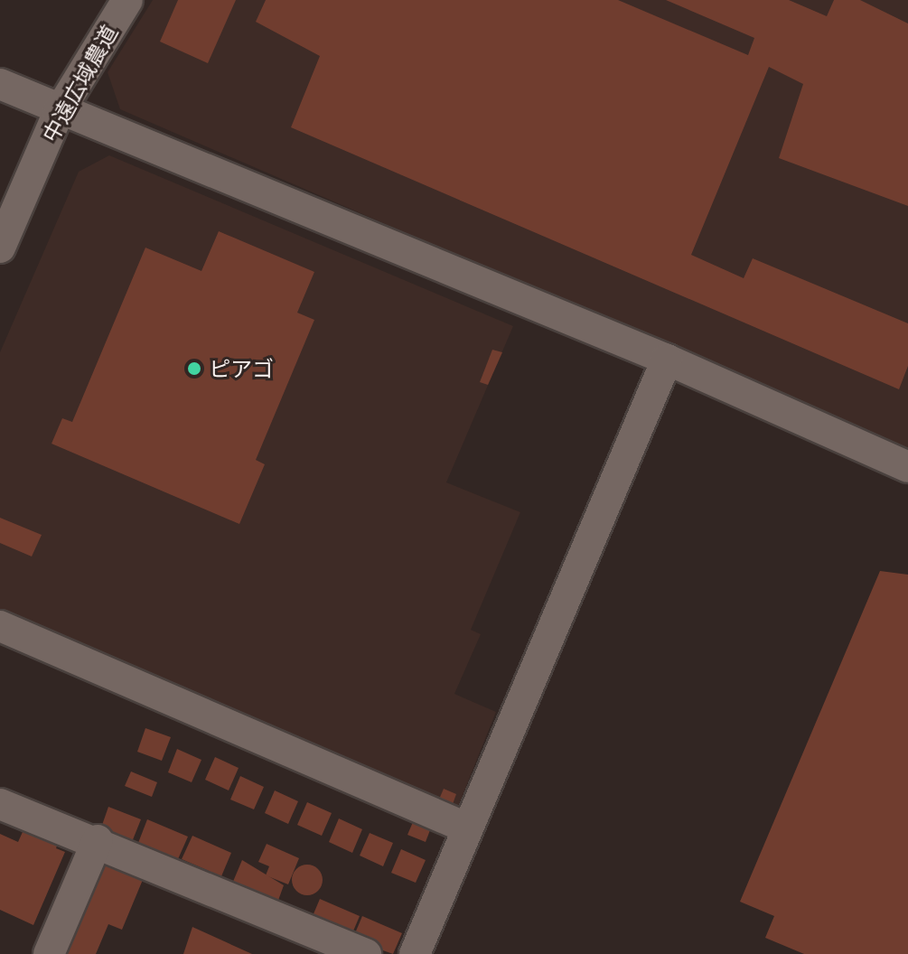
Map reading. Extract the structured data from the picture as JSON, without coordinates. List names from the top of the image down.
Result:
{
  "streets": {
    "street": ["中遠広域農道"]
  },
  "places": ["ピアゴ"]
}
